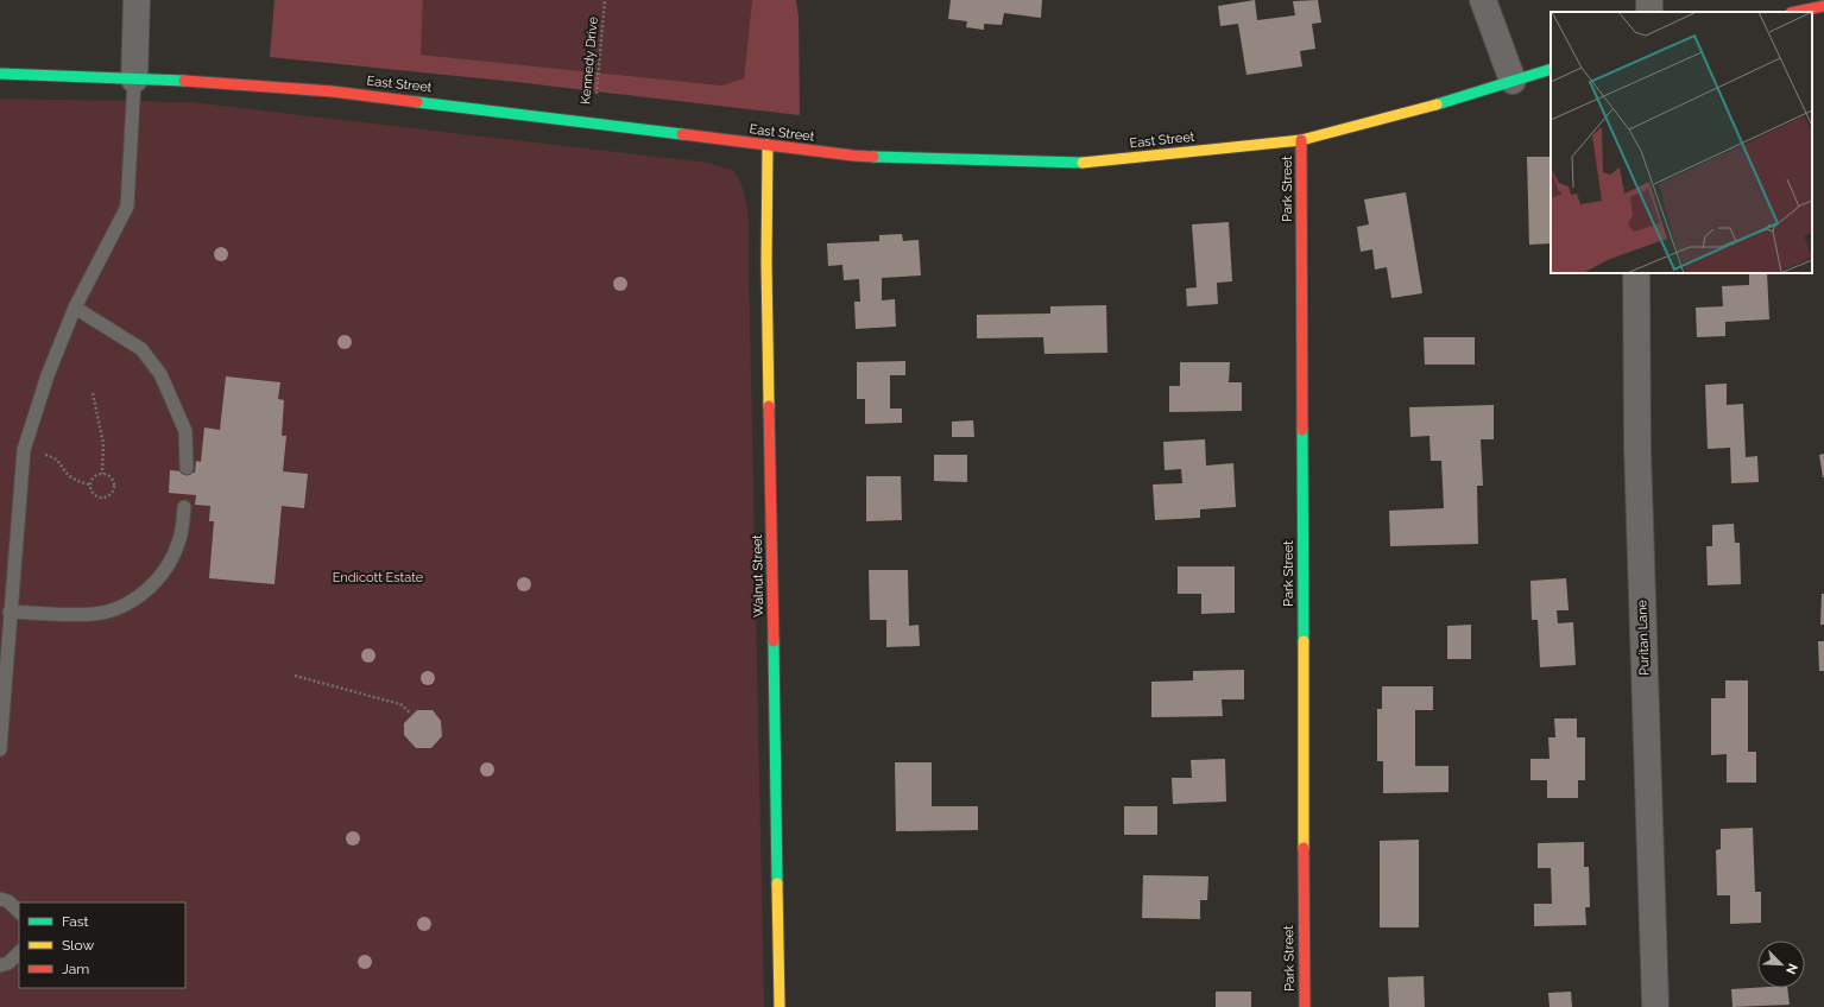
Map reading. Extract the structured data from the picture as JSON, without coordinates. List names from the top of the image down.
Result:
{
  "streets": {
    "street": [
      "East Street",
      "Park Street",
      "Walnut Street",
      "Puritan Lane"
    ],
    "path": ["Kennedy Drive"]
  },
  "crossings": [
    ["Kennedy Drive", "East Street"],
    ["East Street", "Park Street"],
    ["East Street", "Walnut Street"]
  ],
  "parks": ["Endicott Estate"],
  "legend": ["Fast", "Slow", "Jam"],
  "north": "bottom right"
}
